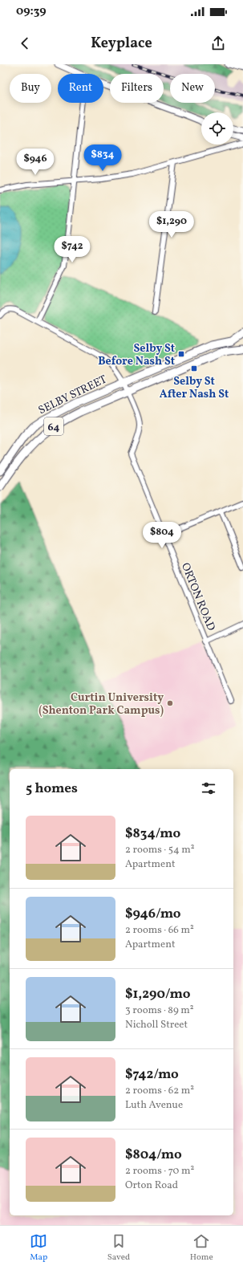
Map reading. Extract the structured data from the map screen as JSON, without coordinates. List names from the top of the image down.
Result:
{
  "streets": {
    "main road": ["SELBY STREET", "64"],
    "street": ["ORTON ROAD"]
  },
  "crossings": [
    ["SELBY STREET", "ORTON ROAD"]
  ],
  "places": {
    "transit": ["Selby St Before Nash St", "Selby St After Nash St"],
    "other": ["Curtin University (Shenton Park Campus)"]
  },
  "page": {
    "status": "09:39",
    "header": "Keyplace",
    "chip": [
      "Buy",
      "Rent",
      "Filters",
      "New"
    ],
    "price": [
      "$834",
      "$946",
      "$1,290",
      "$742",
      "$804"
    ],
    "heading": "5 homes",
    "list": [
      {
        "name": "$834/mo",
        "note": "2 rooms · 54 m² · Apartment"
      },
      {
        "name": "$946/mo",
        "note": "2 rooms · 66 m² · Apartment"
      },
      {
        "name": "$1,290/mo",
        "note": "3 rooms · 89 m² · Nicholl Street"
      },
      {
        "name": "$742/mo",
        "note": "2 rooms · 62 m² · Luth Avenue"
      },
      {
        "name": "$804/mo",
        "note": "2 rooms · 70 m² · Orton Road"
      }
    ],
    "tabs": ["Map", "Saved", "Home"]
  }
}
